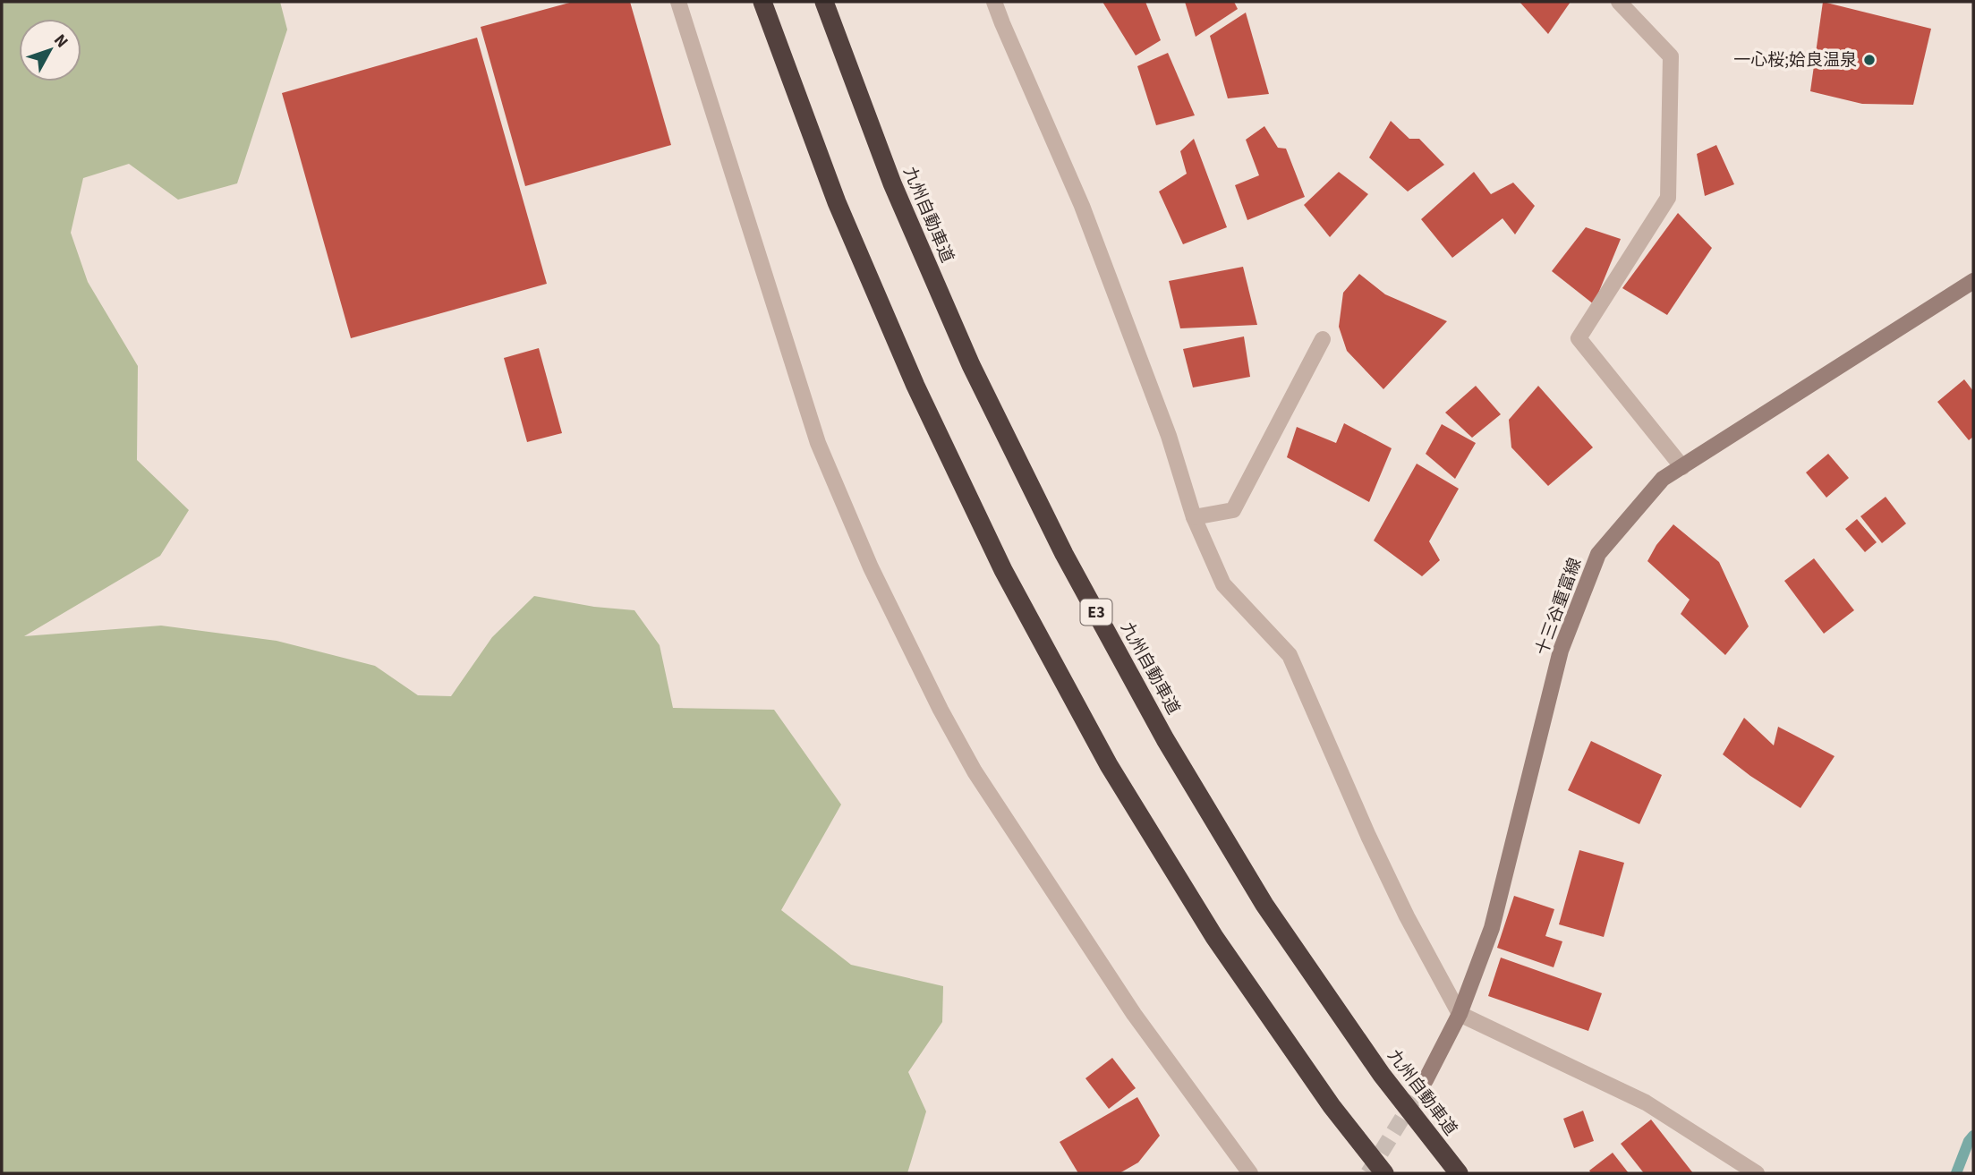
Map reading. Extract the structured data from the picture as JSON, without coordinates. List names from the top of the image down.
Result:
{
  "streets": {
    "highway": ["九州自動車道", "E3"],
    "main road": ["十三谷重富線"]
  },
  "places": ["一心桜;姶良温泉"],
  "north": "top right"
}
